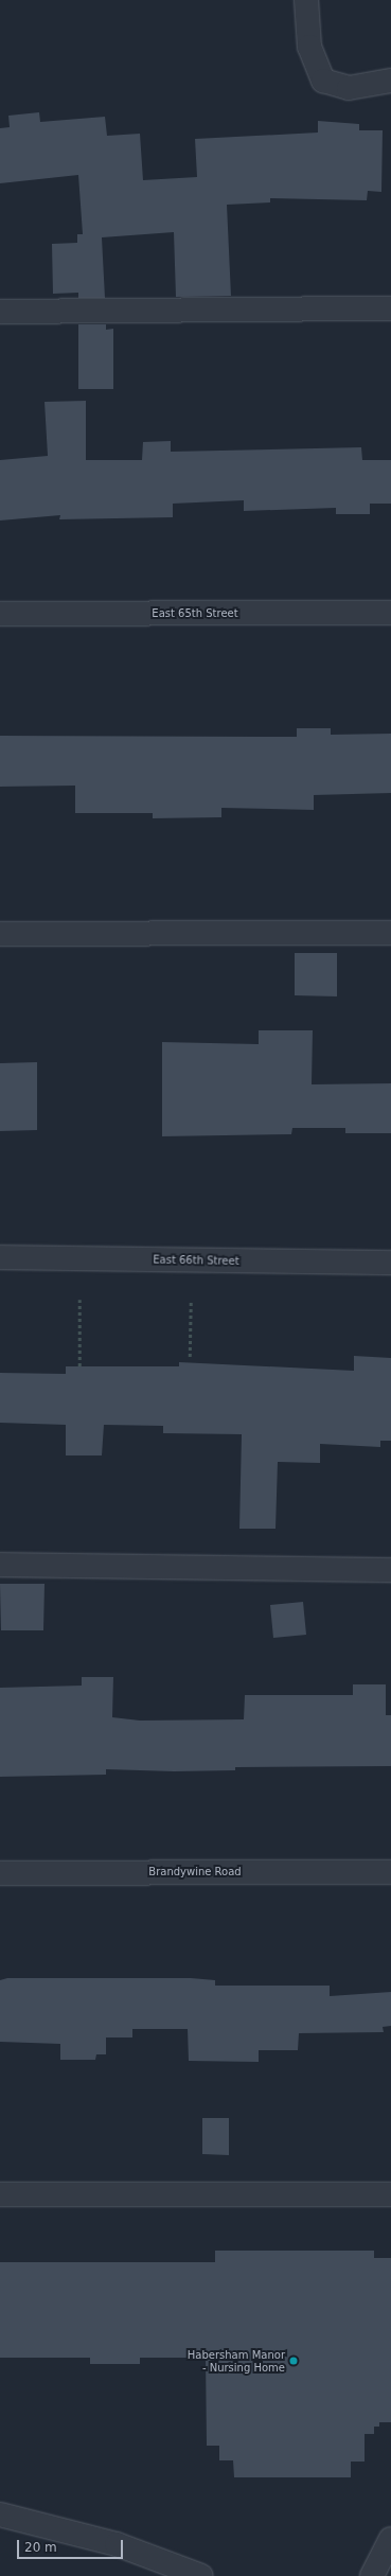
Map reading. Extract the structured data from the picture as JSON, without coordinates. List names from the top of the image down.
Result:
{
  "streets": {
    "street": ["East 65th Street", "East 66th Street", "Brandywine Road"]
  },
  "places": ["Habersham Manor - Nursing Home"],
  "scale_bar": "20 m"
}
